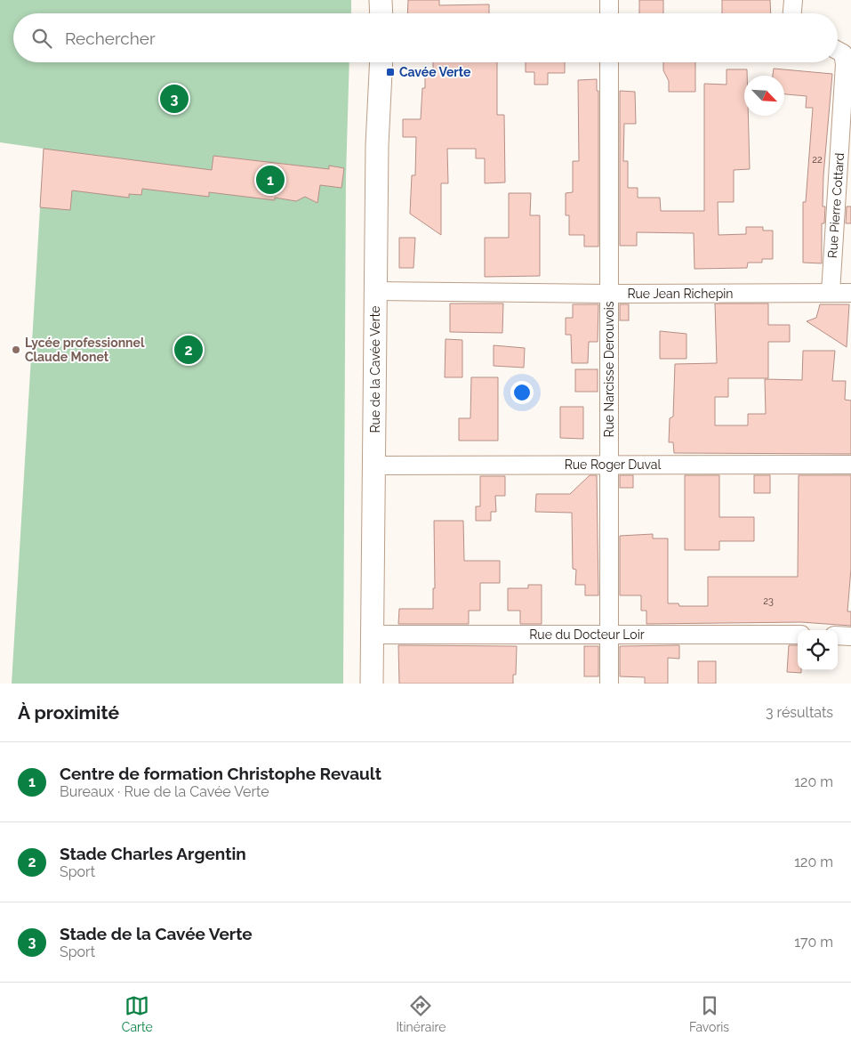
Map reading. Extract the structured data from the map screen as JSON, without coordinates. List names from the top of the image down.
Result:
{
  "streets": {
    "street": [
      "Rue Pierre Cottard",
      "Rue Jean Richepin",
      "Rue de la Cavée Verte",
      "Rue Narcisse Derouvois",
      "Rue Roger Duval",
      "Rue du Docteur Loir"
    ]
  },
  "crossings": [
    ["Rue Pierre Cottard", "Rue Jean Richepin"],
    ["Rue Jean Richepin", "Rue de la Cavée Verte"],
    ["Rue Jean Richepin", "Rue Narcisse Derouvois"],
    ["Rue de la Cavée Verte", "Rue Roger Duval"],
    ["Rue de la Cavée Verte", "Rue du Docteur Loir"],
    ["Rue Narcisse Derouvois", "Rue Roger Duval"],
    ["Rue Narcisse Derouvois", "Rue du Docteur Loir"]
  ],
  "places": {
    "transit": ["Cavée Verte"],
    "other": ["Lycée professionnel Claude Monet"]
  },
  "house_numbers": ["22", "23"],
  "north": "bottom right",
  "page": {
    "search": "Rechercher",
    "pins": ["3", "1", "2"],
    "heading": ["À proximité", "3 résultats"],
    "list": [
      {
        "mark": "1",
        "name": "Centre de formation Christophe Revault",
        "note": "Bureaux · Rue de la Cavée Verte",
        "value": "120 m"
      },
      {
        "mark": "2",
        "name": "Stade Charles Argentin",
        "note": "Sport",
        "value": "120 m"
      },
      {
        "mark": "3",
        "name": "Stade de la Cavée Verte",
        "note": "Sport",
        "value": "170 m"
      }
    ],
    "nav": ["Carte", "Itinéraire", "Favoris"]
  }
}
